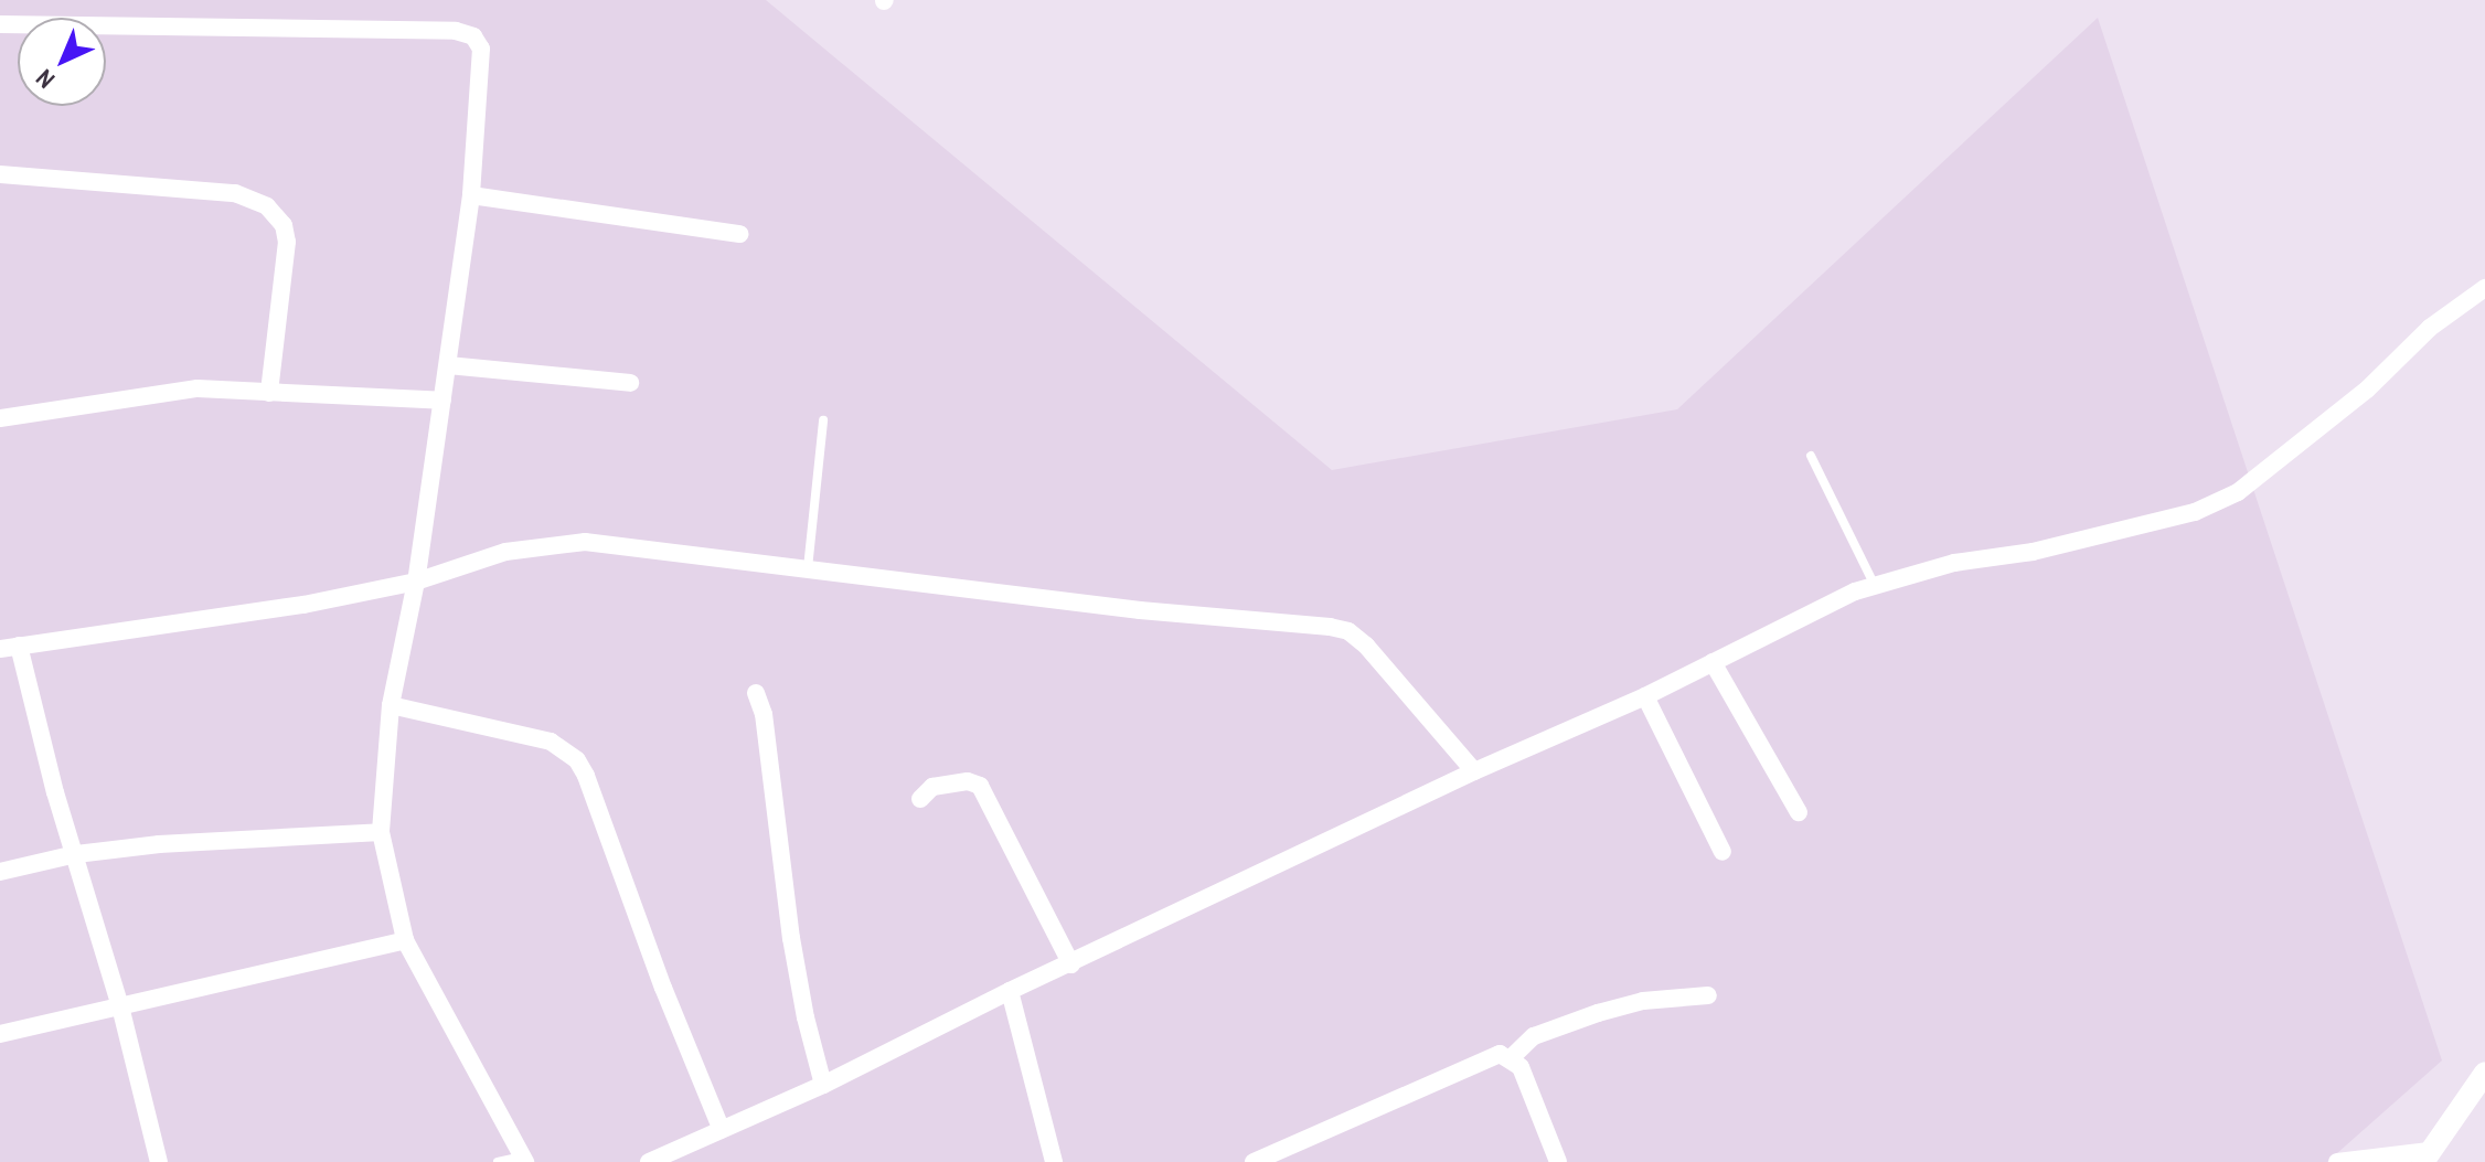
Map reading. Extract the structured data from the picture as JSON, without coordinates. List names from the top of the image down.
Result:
{
  "north": "bottom left"
}
